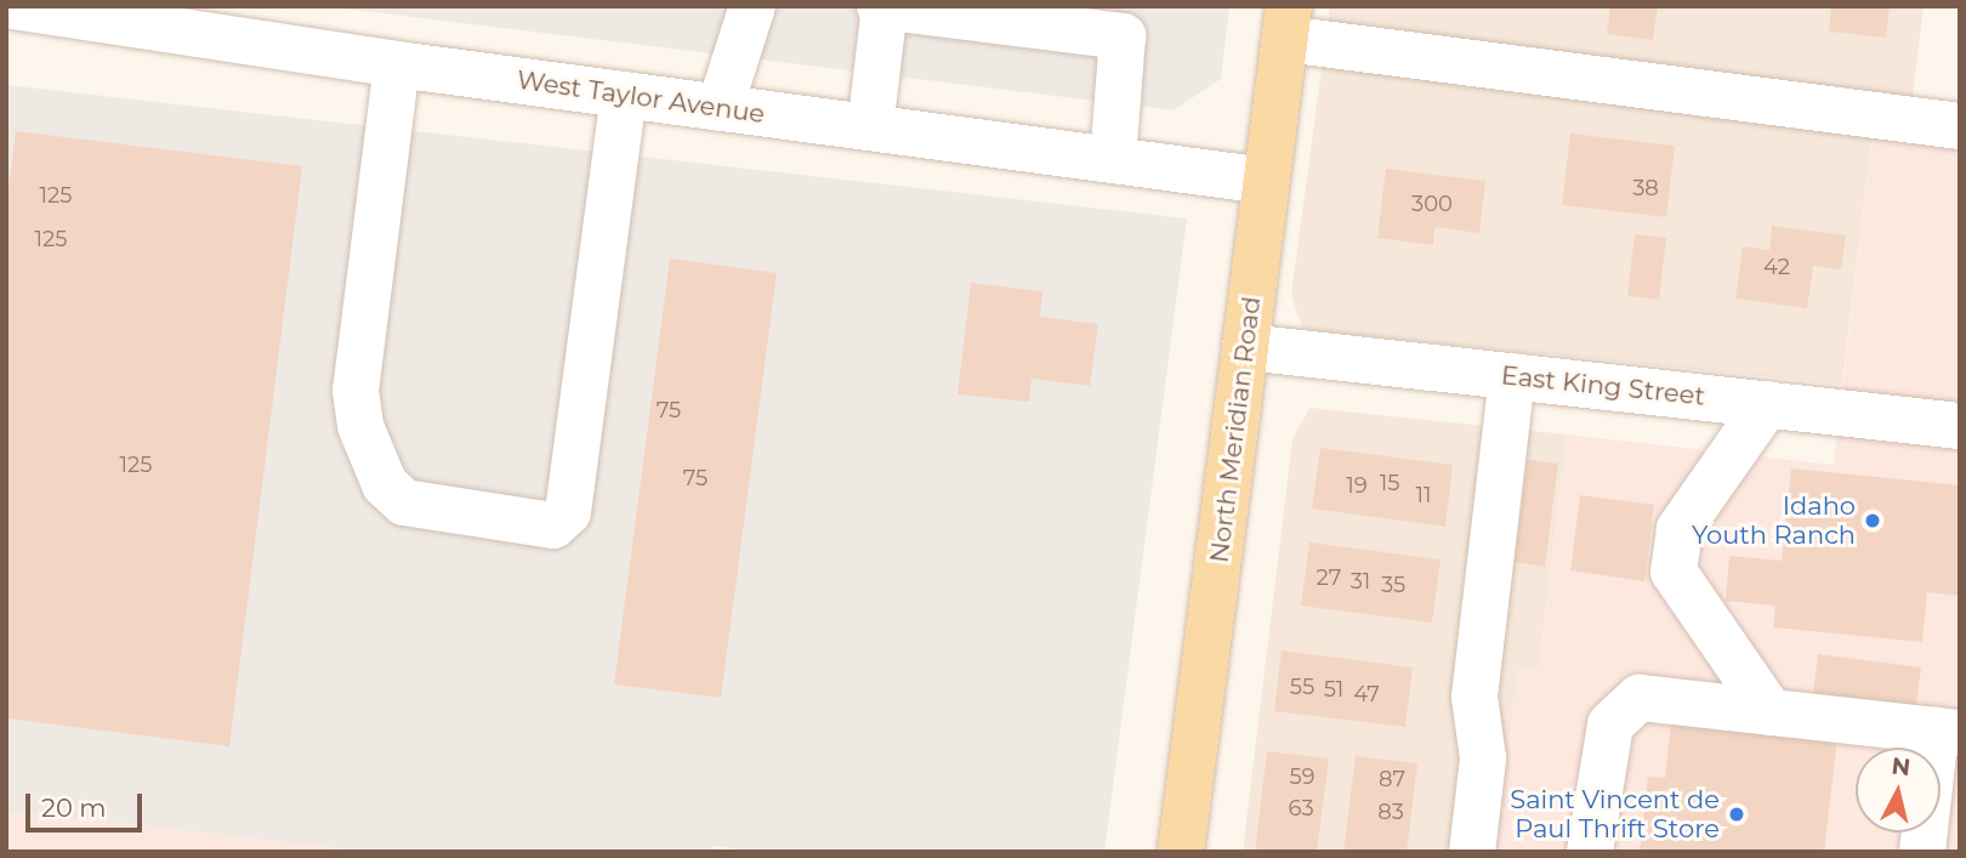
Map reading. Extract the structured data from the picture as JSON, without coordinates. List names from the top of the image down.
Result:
{
  "streets": {
    "main road": ["North Meridian Road"],
    "street": ["West Taylor Avenue", "East King Street"]
  },
  "crossings": [
    ["West Taylor Avenue", "North Meridian Road"],
    ["East King Street", "North Meridian Road"]
  ],
  "places": ["Idaho Youth Ranch", "Saint Vincent de Paul Thrift Store"],
  "house_numbers": [
    "38",
    "125",
    "300",
    "125",
    "42",
    "75",
    "125",
    "75",
    "15",
    "19",
    "11",
    "27",
    "31",
    "35",
    "55",
    "51",
    "47",
    "59",
    "87",
    "63",
    "83"
  ],
  "scale_bar": "20 m",
  "north": "top"
}
